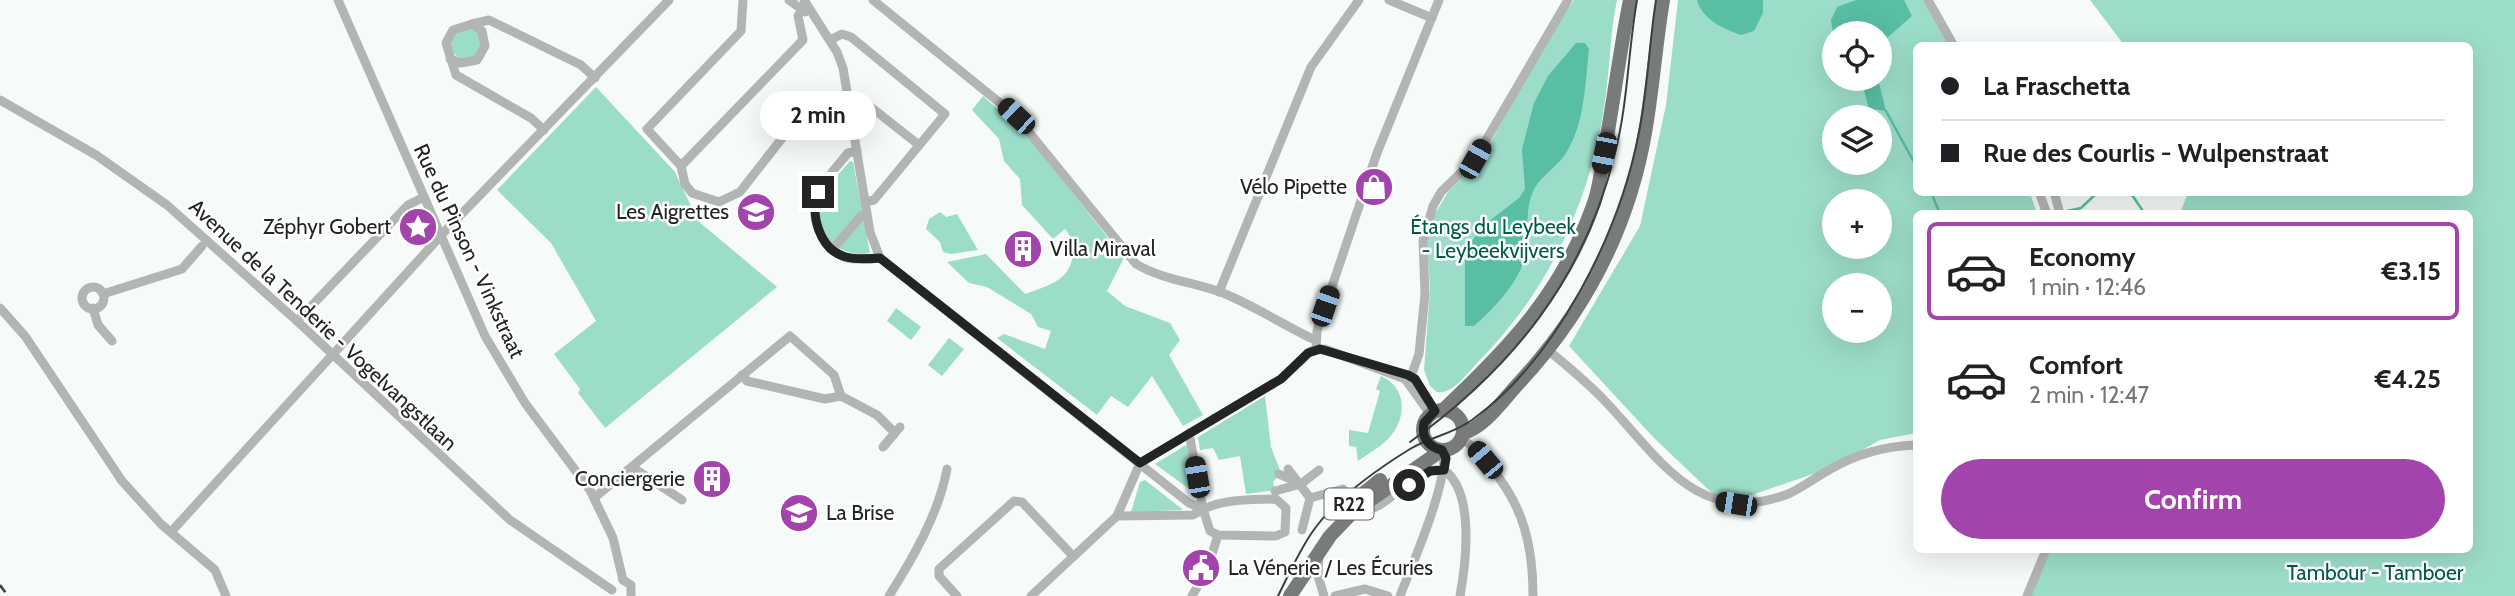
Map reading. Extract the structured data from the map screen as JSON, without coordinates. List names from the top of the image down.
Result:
{
  "streets": {
    "main road": ["R22"],
    "street": ["Rue du Pinson - Vinkstraat", "Avenue de la Tenderie - Vogelvangstlaan"]
  },
  "parks": ["Étangs du Leybeek - Leybeekvijvers", "Tambour - Tamboer"],
  "places": {
    "shop": ["Vélo Pipette"],
    "school or university": ["Les Aigrettes", "La Brise"],
    "place": ["Zéphyr Gobert"],
    "building": ["Villa Miraval", "Conciergerie"],
    "public building": ["La Vénerie / Les Écuries"]
  },
  "page": {
    "map_buttons": ["+", "−"],
    "banner": ["La Fraschetta", "Rue des Courlis - Wulpenstraat"],
    "bubble": "2 min",
    "list": [
      {
        "name": "Economy",
        "note": "1 min · 12:46",
        "value": "€3.15"
      },
      {
        "name": "Comfort",
        "note": "2 min · 12:47",
        "value": "€4.25"
      }
    ],
    "buttons": "Confirm"
  }
}
